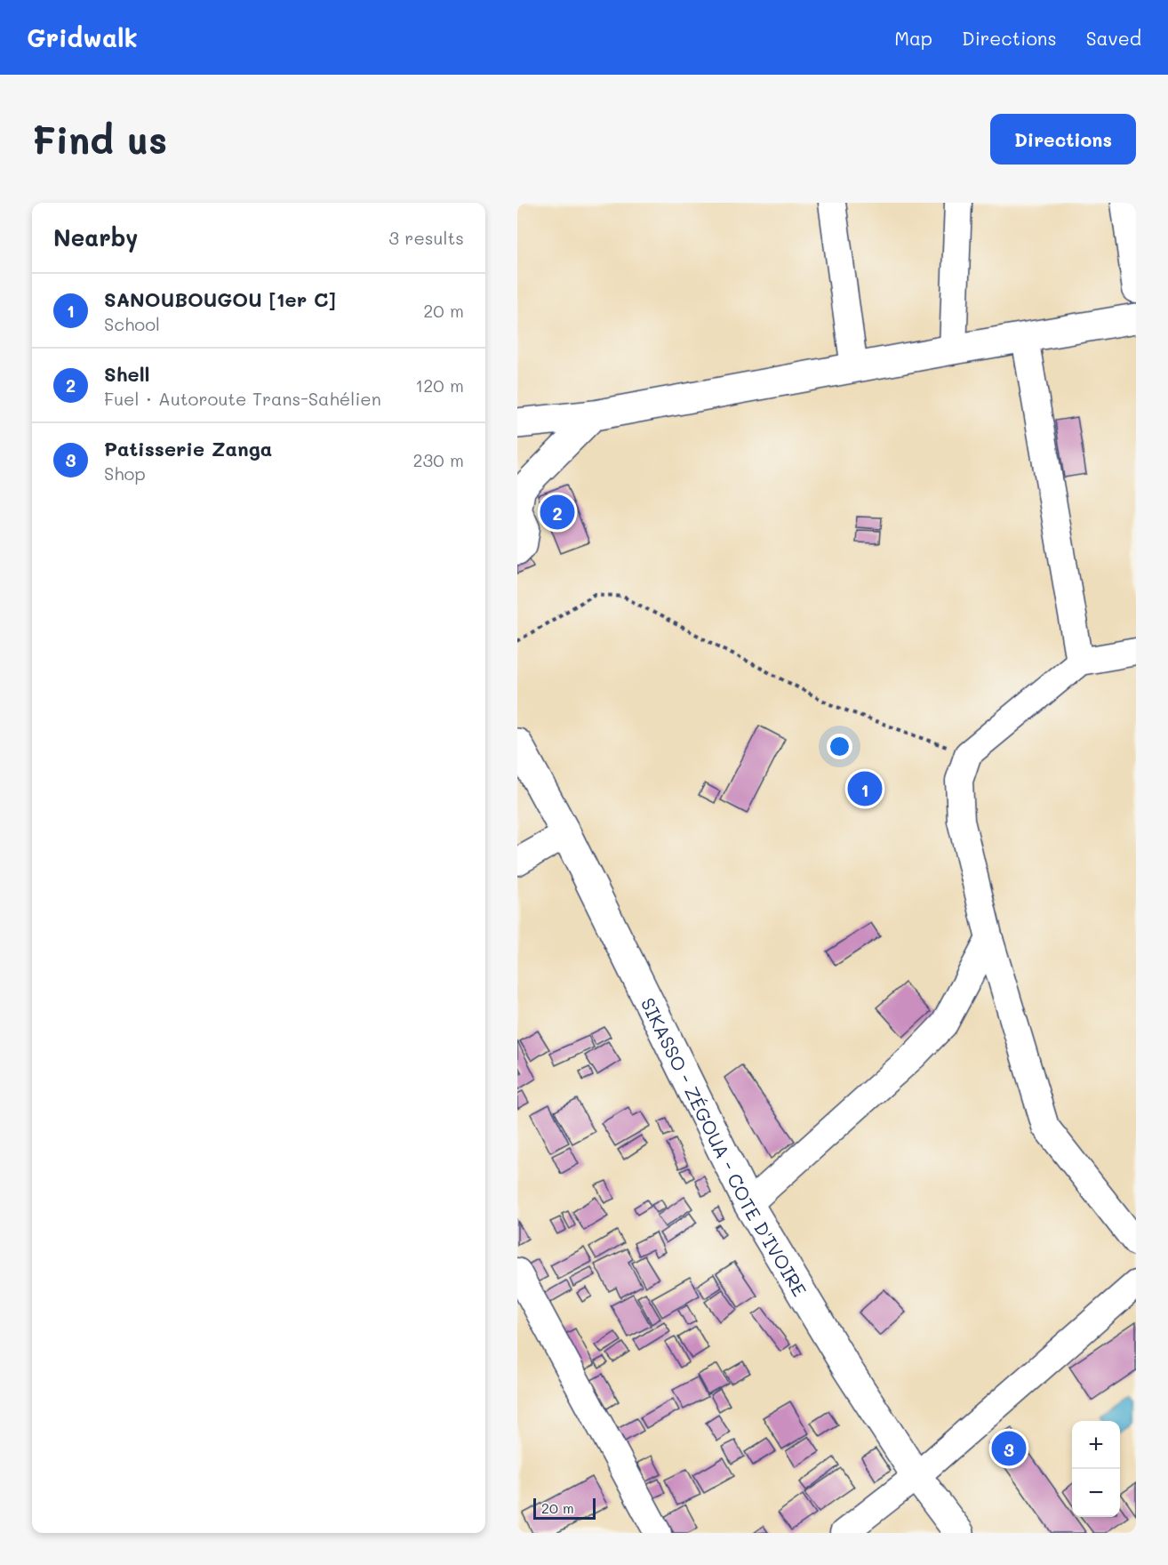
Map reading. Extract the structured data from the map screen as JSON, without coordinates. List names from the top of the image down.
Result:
{
  "streets": {
    "highway": ["SIKASSO - ZÉGOUA - COTE D'IVOIRE"]
  },
  "scale_bar": "20 m",
  "page": {
    "header": "Gridwalk",
    "nav": ["Map", "Directions", "Saved"],
    "buttons": "Directions",
    "title": "Find us",
    "heading": ["Nearby", "3 results"],
    "list": [
      {
        "mark": "1",
        "name": "SANOUBOUGOU [1er C]",
        "note": "School",
        "value": "20 m"
      },
      {
        "mark": "2",
        "name": "Shell",
        "note": "Fuel · Autoroute Trans-Sahélien",
        "value": "120 m"
      },
      {
        "mark": "3",
        "name": "Patisserie Zanga",
        "note": "Shop",
        "value": "230 m"
      }
    ],
    "pins": ["2", "1", "3"],
    "map_buttons": ["+", "−"],
    "scale": "20 m"
  }
}
